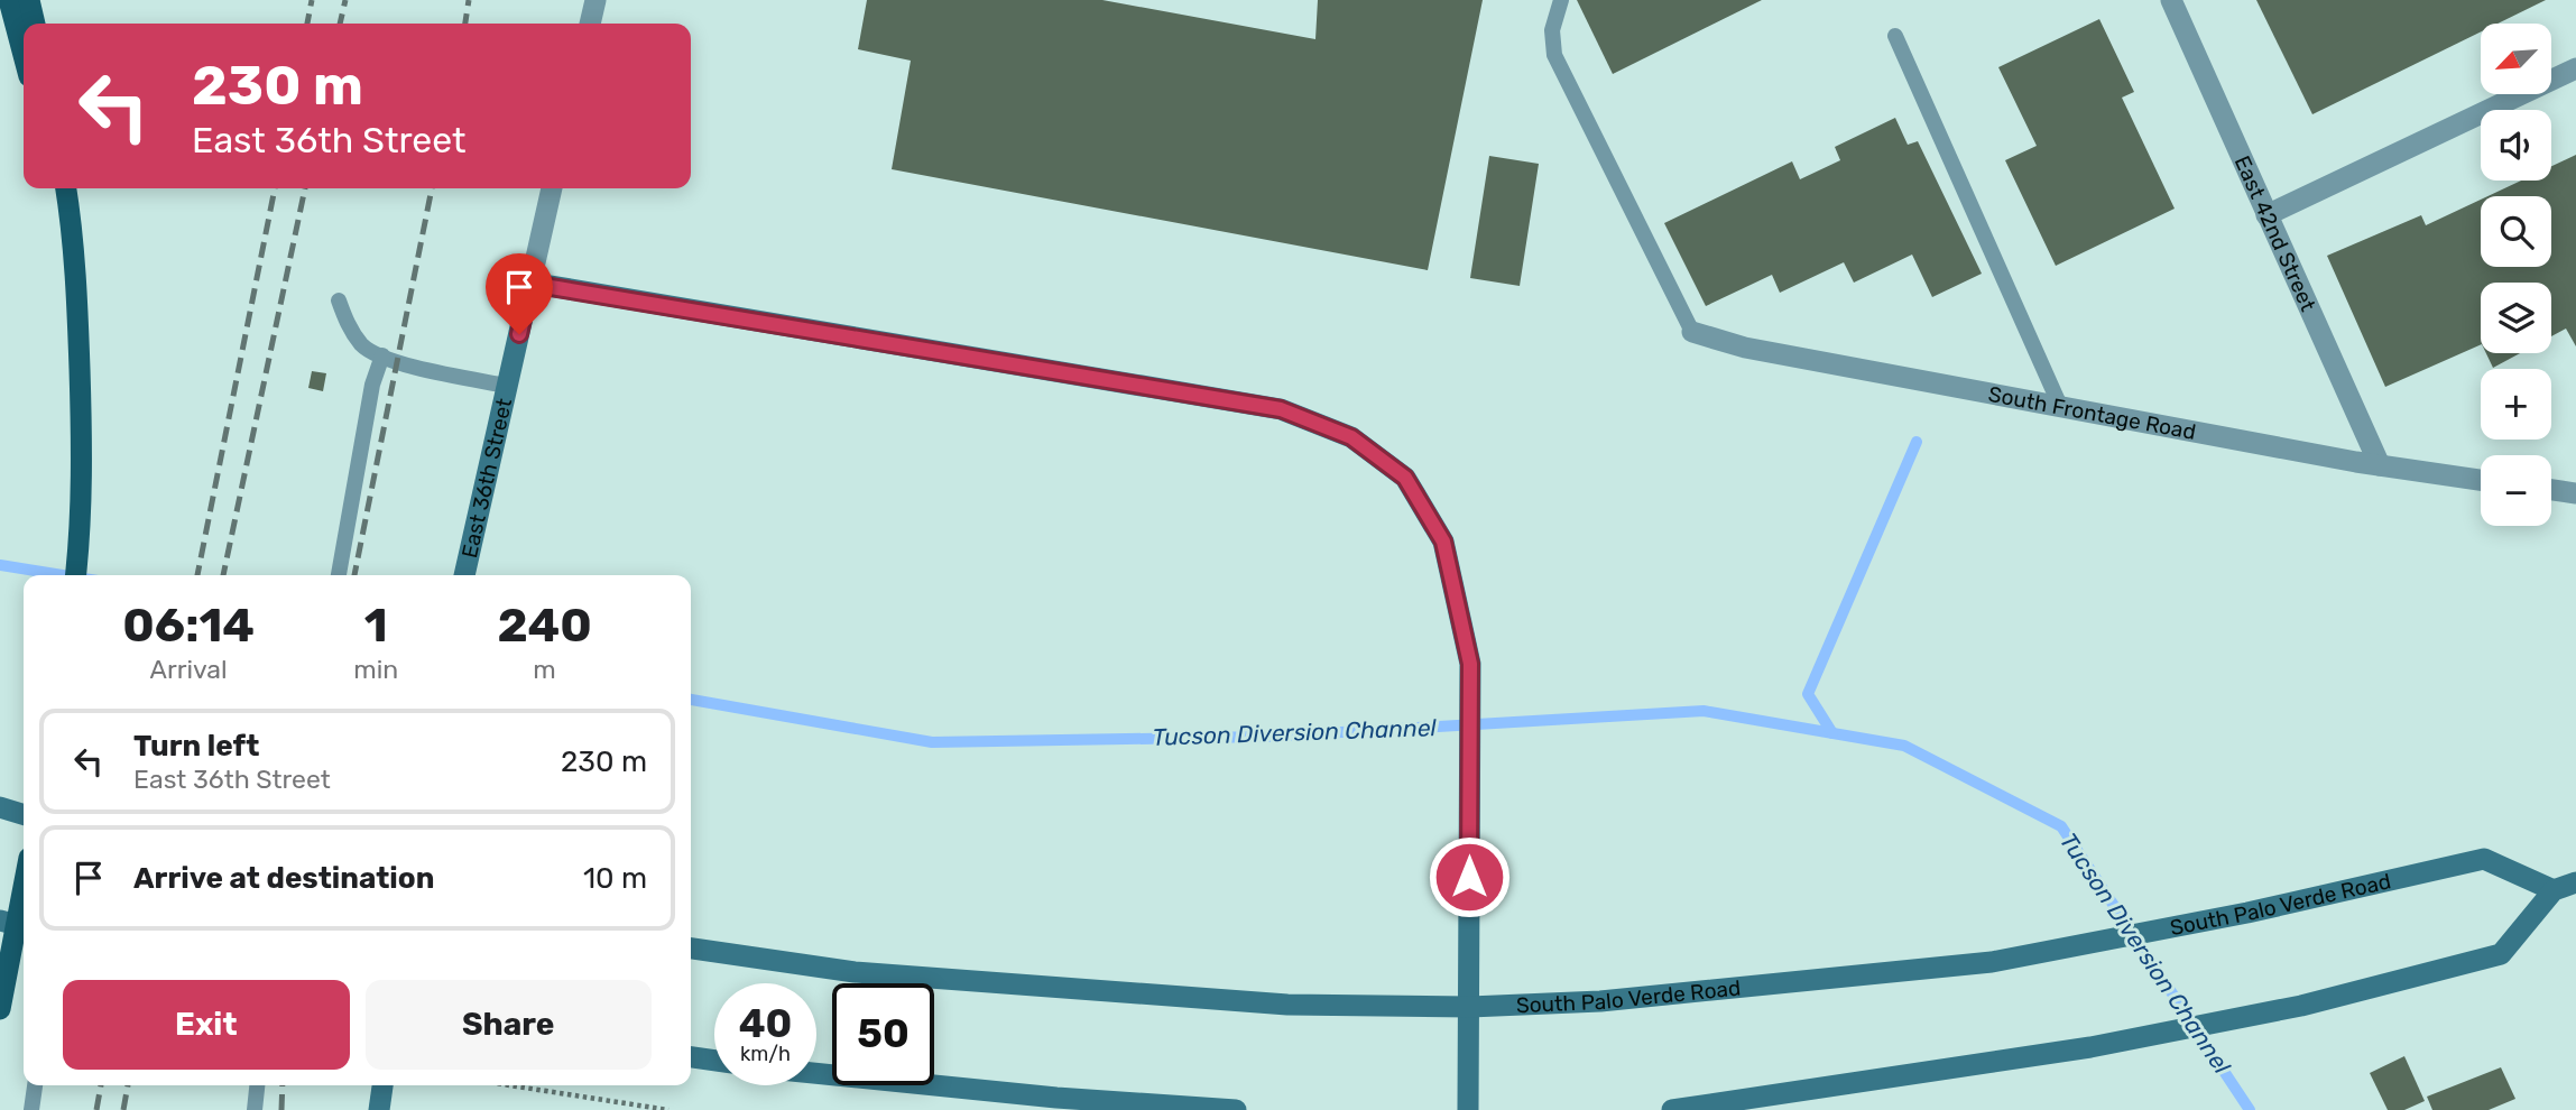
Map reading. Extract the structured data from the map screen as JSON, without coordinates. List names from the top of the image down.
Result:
{
  "streets": {
    "main road": ["East 36th Street", "South Palo Verde Road"],
    "street": ["East 42nd Street", "South Frontage Road"]
  },
  "crossings": [
    ["East 42nd Street", "South Frontage Road"]
  ],
  "water": ["Tucson Diversion Channel"],
  "north": "bottom left",
  "page": {
    "map_buttons": ["+", "−"],
    "turn": ["230 m", "East 36th Street"],
    "eta": [
      "06:14",
      "Arrival",
      "1",
      "min",
      "240",
      "m"
    ],
    "list": [
      {
        "name": "Turn left",
        "note": "East 36th Street",
        "value": "230 m"
      },
      {
        "name": "Arrive at destination",
        "value": "10 m"
      }
    ],
    "buttons": ["Exit", "Share"],
    "speed": "40 km/h",
    "limit": "50"
  }
}
